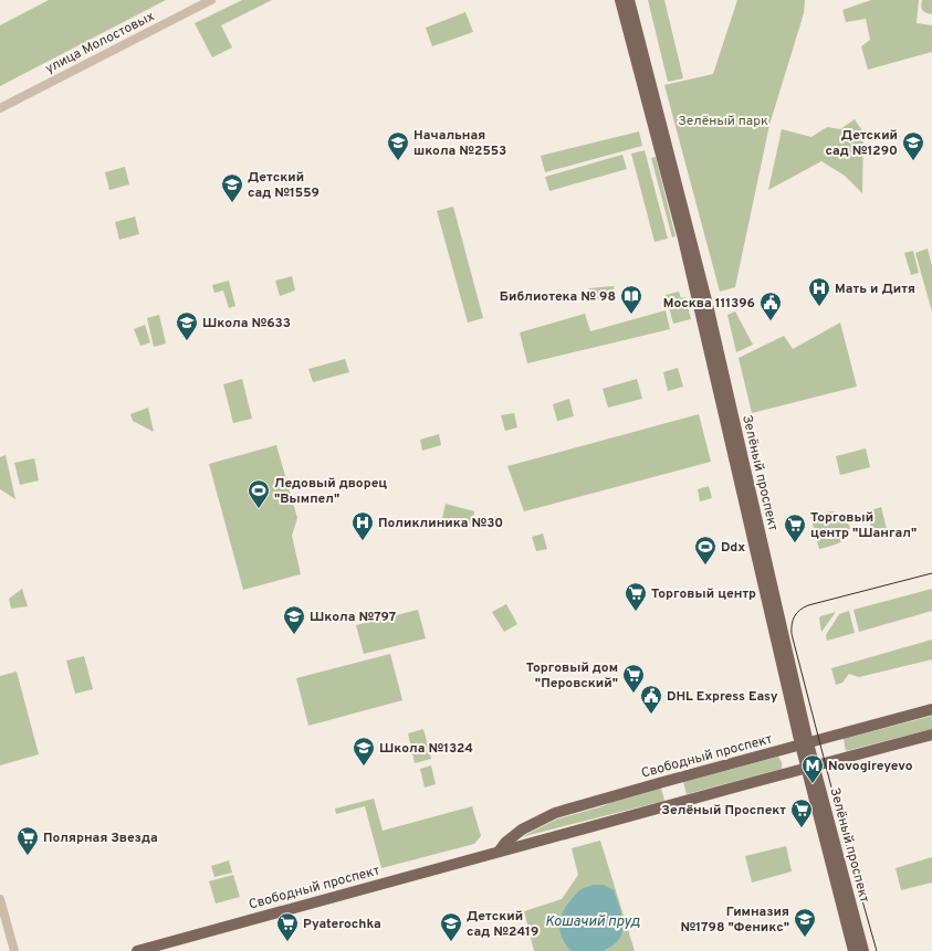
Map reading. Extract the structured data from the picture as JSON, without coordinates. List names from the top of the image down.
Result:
{
  "streets": {
    "main road": ["Зелёный проспект", "Свободный проспект"],
    "street": ["улица Молостовых"]
  },
  "crossings": [
    ["Зелёный проспект", "Свободный проспект"]
  ],
  "water": ["Кошачий пруд"],
  "parks": ["Зелёный парк"],
  "places": {
    "school or university": [
      "Начальная школа №2553",
      "Детский сад №1290",
      "Детский сад №1559",
      "Школа №633",
      "Школа №797",
      "Школа №1324",
      "Гимназия №1798 \"Феникс\"",
      "Детский сад №2419"
    ],
    "hospital": ["Мать и Дитя", "Поликлиника №30"],
    "library": ["Библиотека № 98"],
    "public building": ["Москва 111396", "DHL Express Easy"],
    "sports": ["Ледовый дворец \"Вымпел\"", "Ddx"],
    "supermarket": [
      "Торговый центр \"Шангал\"",
      "Торговый центр",
      "Торговый дом \"Перовский\"",
      "Зелёный Проспект",
      "Полярная Звезда",
      "Pyaterochka"
    ],
    "metro station": ["Novogireyevo"]
  }
}
